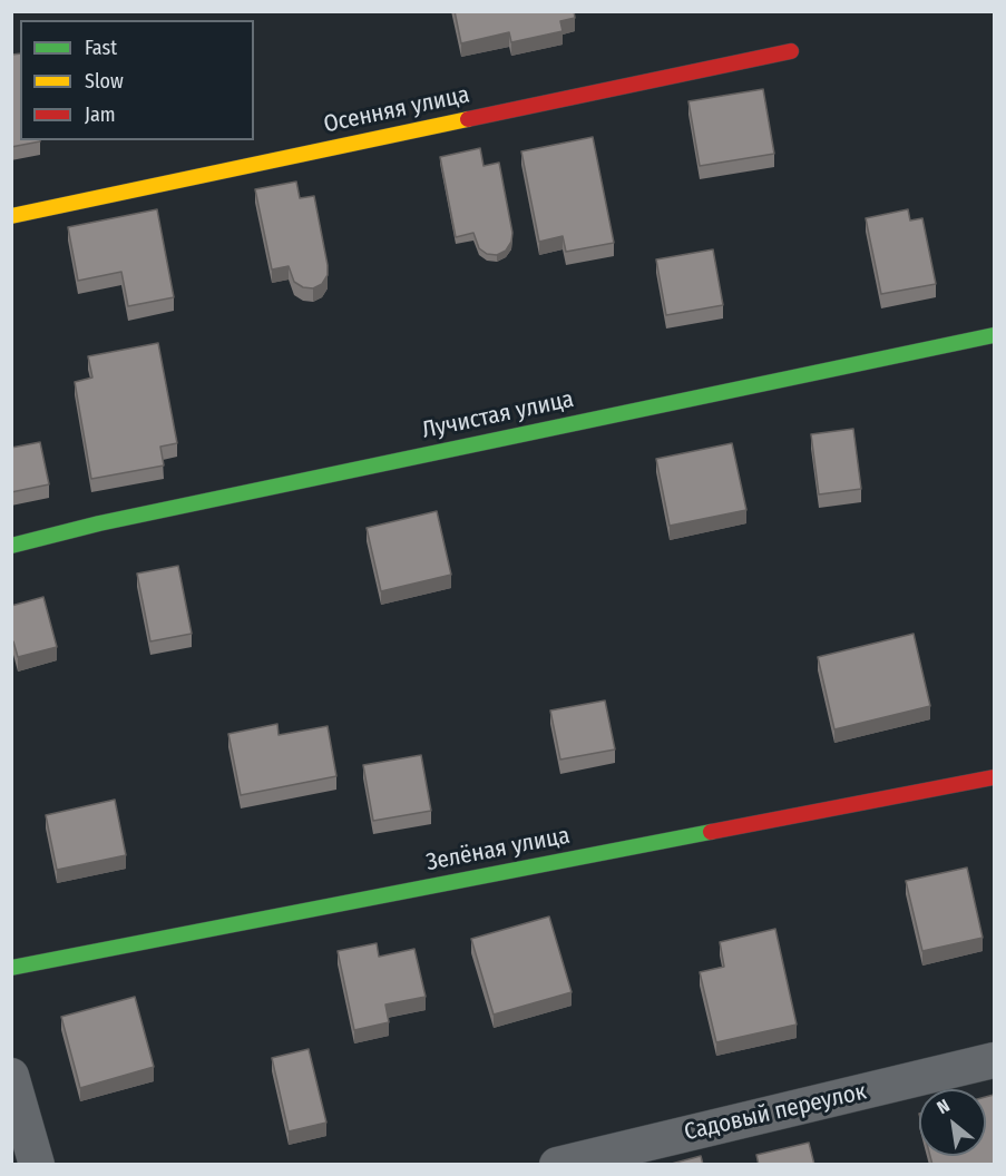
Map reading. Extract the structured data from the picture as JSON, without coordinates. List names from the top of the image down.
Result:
{
  "streets": {
    "street": [
      "Осенняя улица",
      "Лучистая улица",
      "Зелёная улица",
      "Садовый переулок"
    ]
  },
  "legend": ["Fast", "Slow", "Jam"],
  "north": "top left"
}
